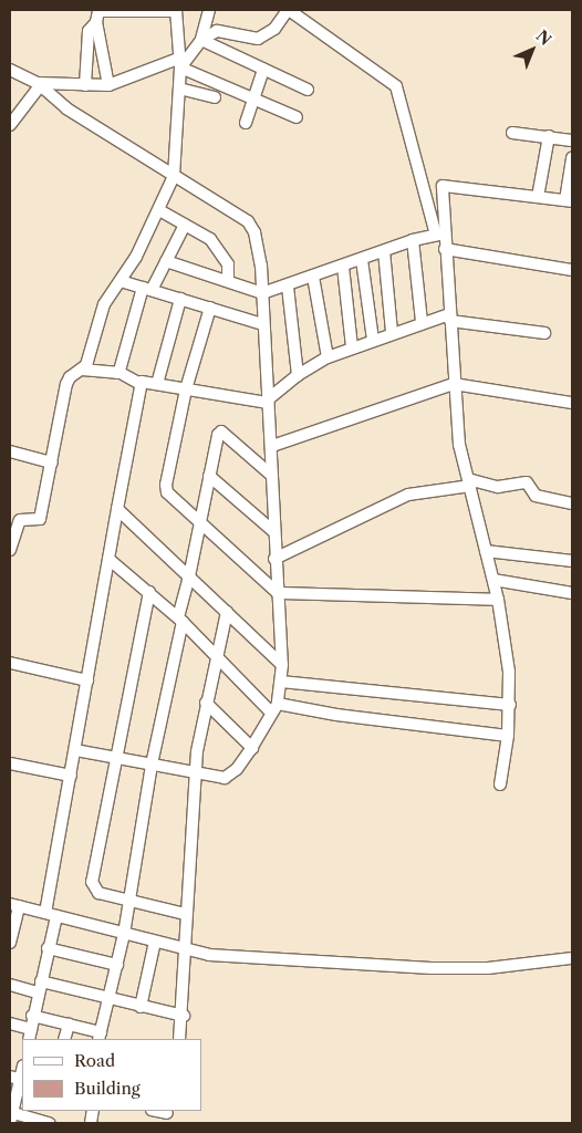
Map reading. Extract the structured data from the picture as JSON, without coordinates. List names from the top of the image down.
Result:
{
  "legend": ["Road", "Building"],
  "north": "top right"
}
